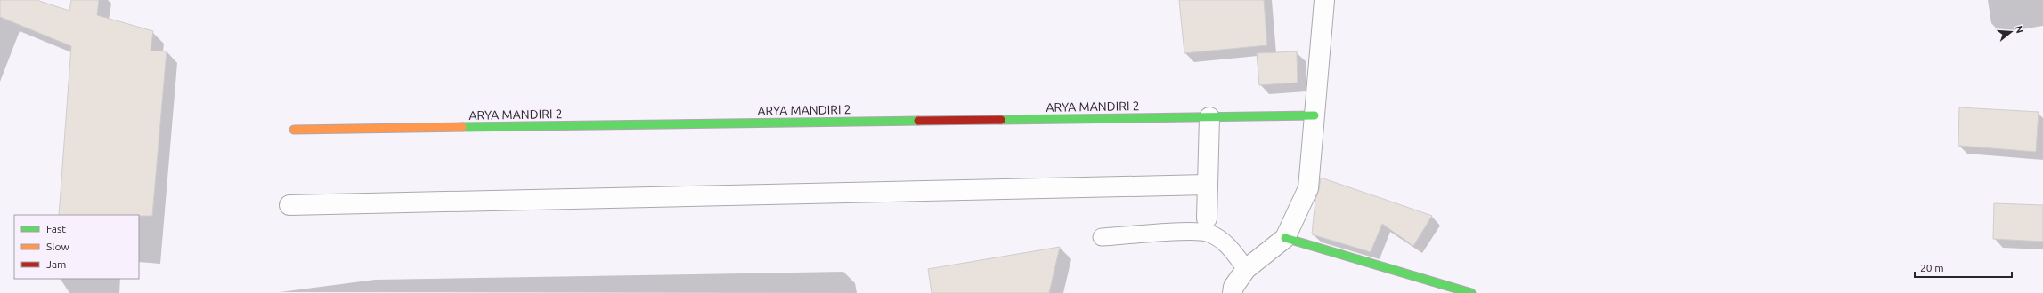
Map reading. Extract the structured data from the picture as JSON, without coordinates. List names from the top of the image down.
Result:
{
  "streets": {
    "street": ["ARYA MANDIRI 2"]
  },
  "legend": ["Fast", "Slow", "Jam"],
  "scale_bar": "20 m",
  "north": "right"
}
